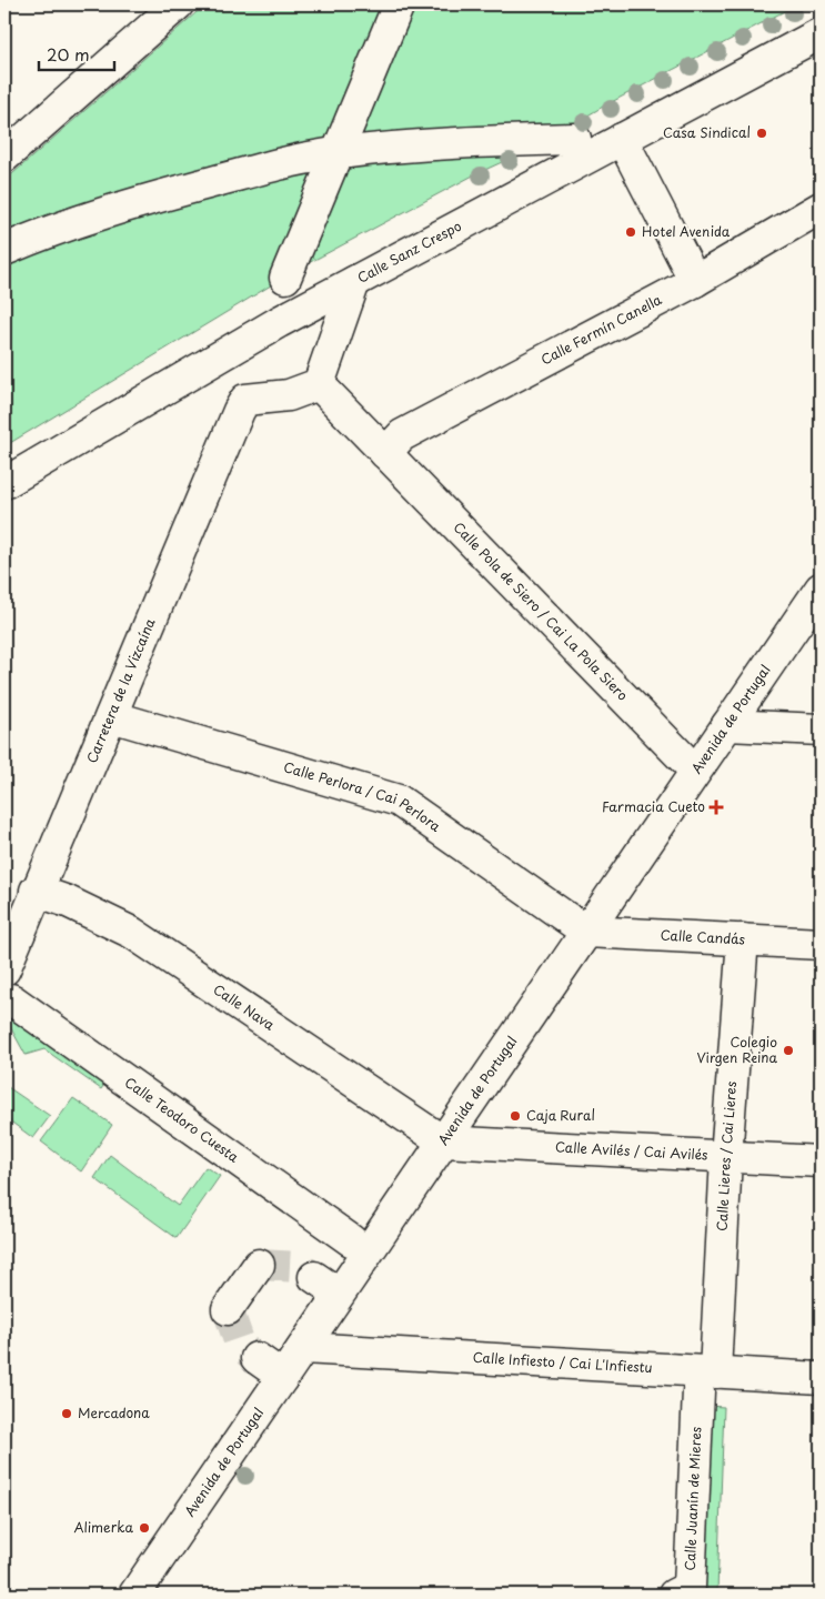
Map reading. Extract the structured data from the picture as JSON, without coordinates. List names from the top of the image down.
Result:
{
  "streets": {
    "street": [
      "Calle Sanz Crespo",
      "Calle Fermín Canella",
      "Calle Pola de Siero / Cai La Pola Siero",
      "Carretera de la Vizcaína",
      "Avenida de Portugal",
      "Calle Perlora / Cai Perlora",
      "Calle Candás",
      "Calle Nava",
      "Calle Teodoro Cuesta",
      "Calle Avilés / Cai Avilés",
      "Calle Lieres / Cai Lieres",
      "Calle Infiesto / Cai L'Infiestu",
      "Calle Juanín de Mieres"
    ]
  },
  "crossings": [
    ["Calle Fermín Canella", "Calle Pola de Siero / Cai La Pola Siero"],
    ["Calle Pola de Siero / Cai La Pola Siero", "Carretera de la Vizcaína"],
    ["Calle Pola de Siero / Cai La Pola Siero", "Avenida de Portugal"],
    ["Carretera de la Vizcaína", "Calle Perlora / Cai Perlora"],
    ["Carretera de la Vizcaína", "Calle Nava"],
    ["Avenida de Portugal", "Calle Perlora / Cai Perlora"],
    ["Avenida de Portugal", "Calle Candás"],
    ["Avenida de Portugal", "Calle Nava"],
    ["Avenida de Portugal", "Calle Avilés / Cai Avilés"],
    ["Avenida de Portugal", "Calle Infiesto / Cai L'Infiestu"],
    ["Calle Perlora / Cai Perlora", "Calle Candás"],
    ["Calle Candás", "Calle Lieres / Cai Lieres"],
    ["Calle Nava", "Calle Avilés / Cai Avilés"],
    ["Calle Avilés / Cai Avilés", "Calle Lieres / Cai Lieres"],
    ["Calle Lieres / Cai Lieres", "Calle Infiesto / Cai L'Infiestu"],
    ["Calle Lieres / Cai Lieres", "Calle Juanín de Mieres"],
    ["Calle Infiesto / Cai L'Infiestu", "Calle Juanín de Mieres"]
  ],
  "places": {
    "other": [
      "Casa Sindical",
      "Hotel Avenida",
      "Colegio Virgen Reina",
      "Caja Rural",
      "Mercadona",
      "Alimerka"
    ],
    "health": ["Farmacia Cueto"]
  },
  "scale_bar": "20 m"
}
